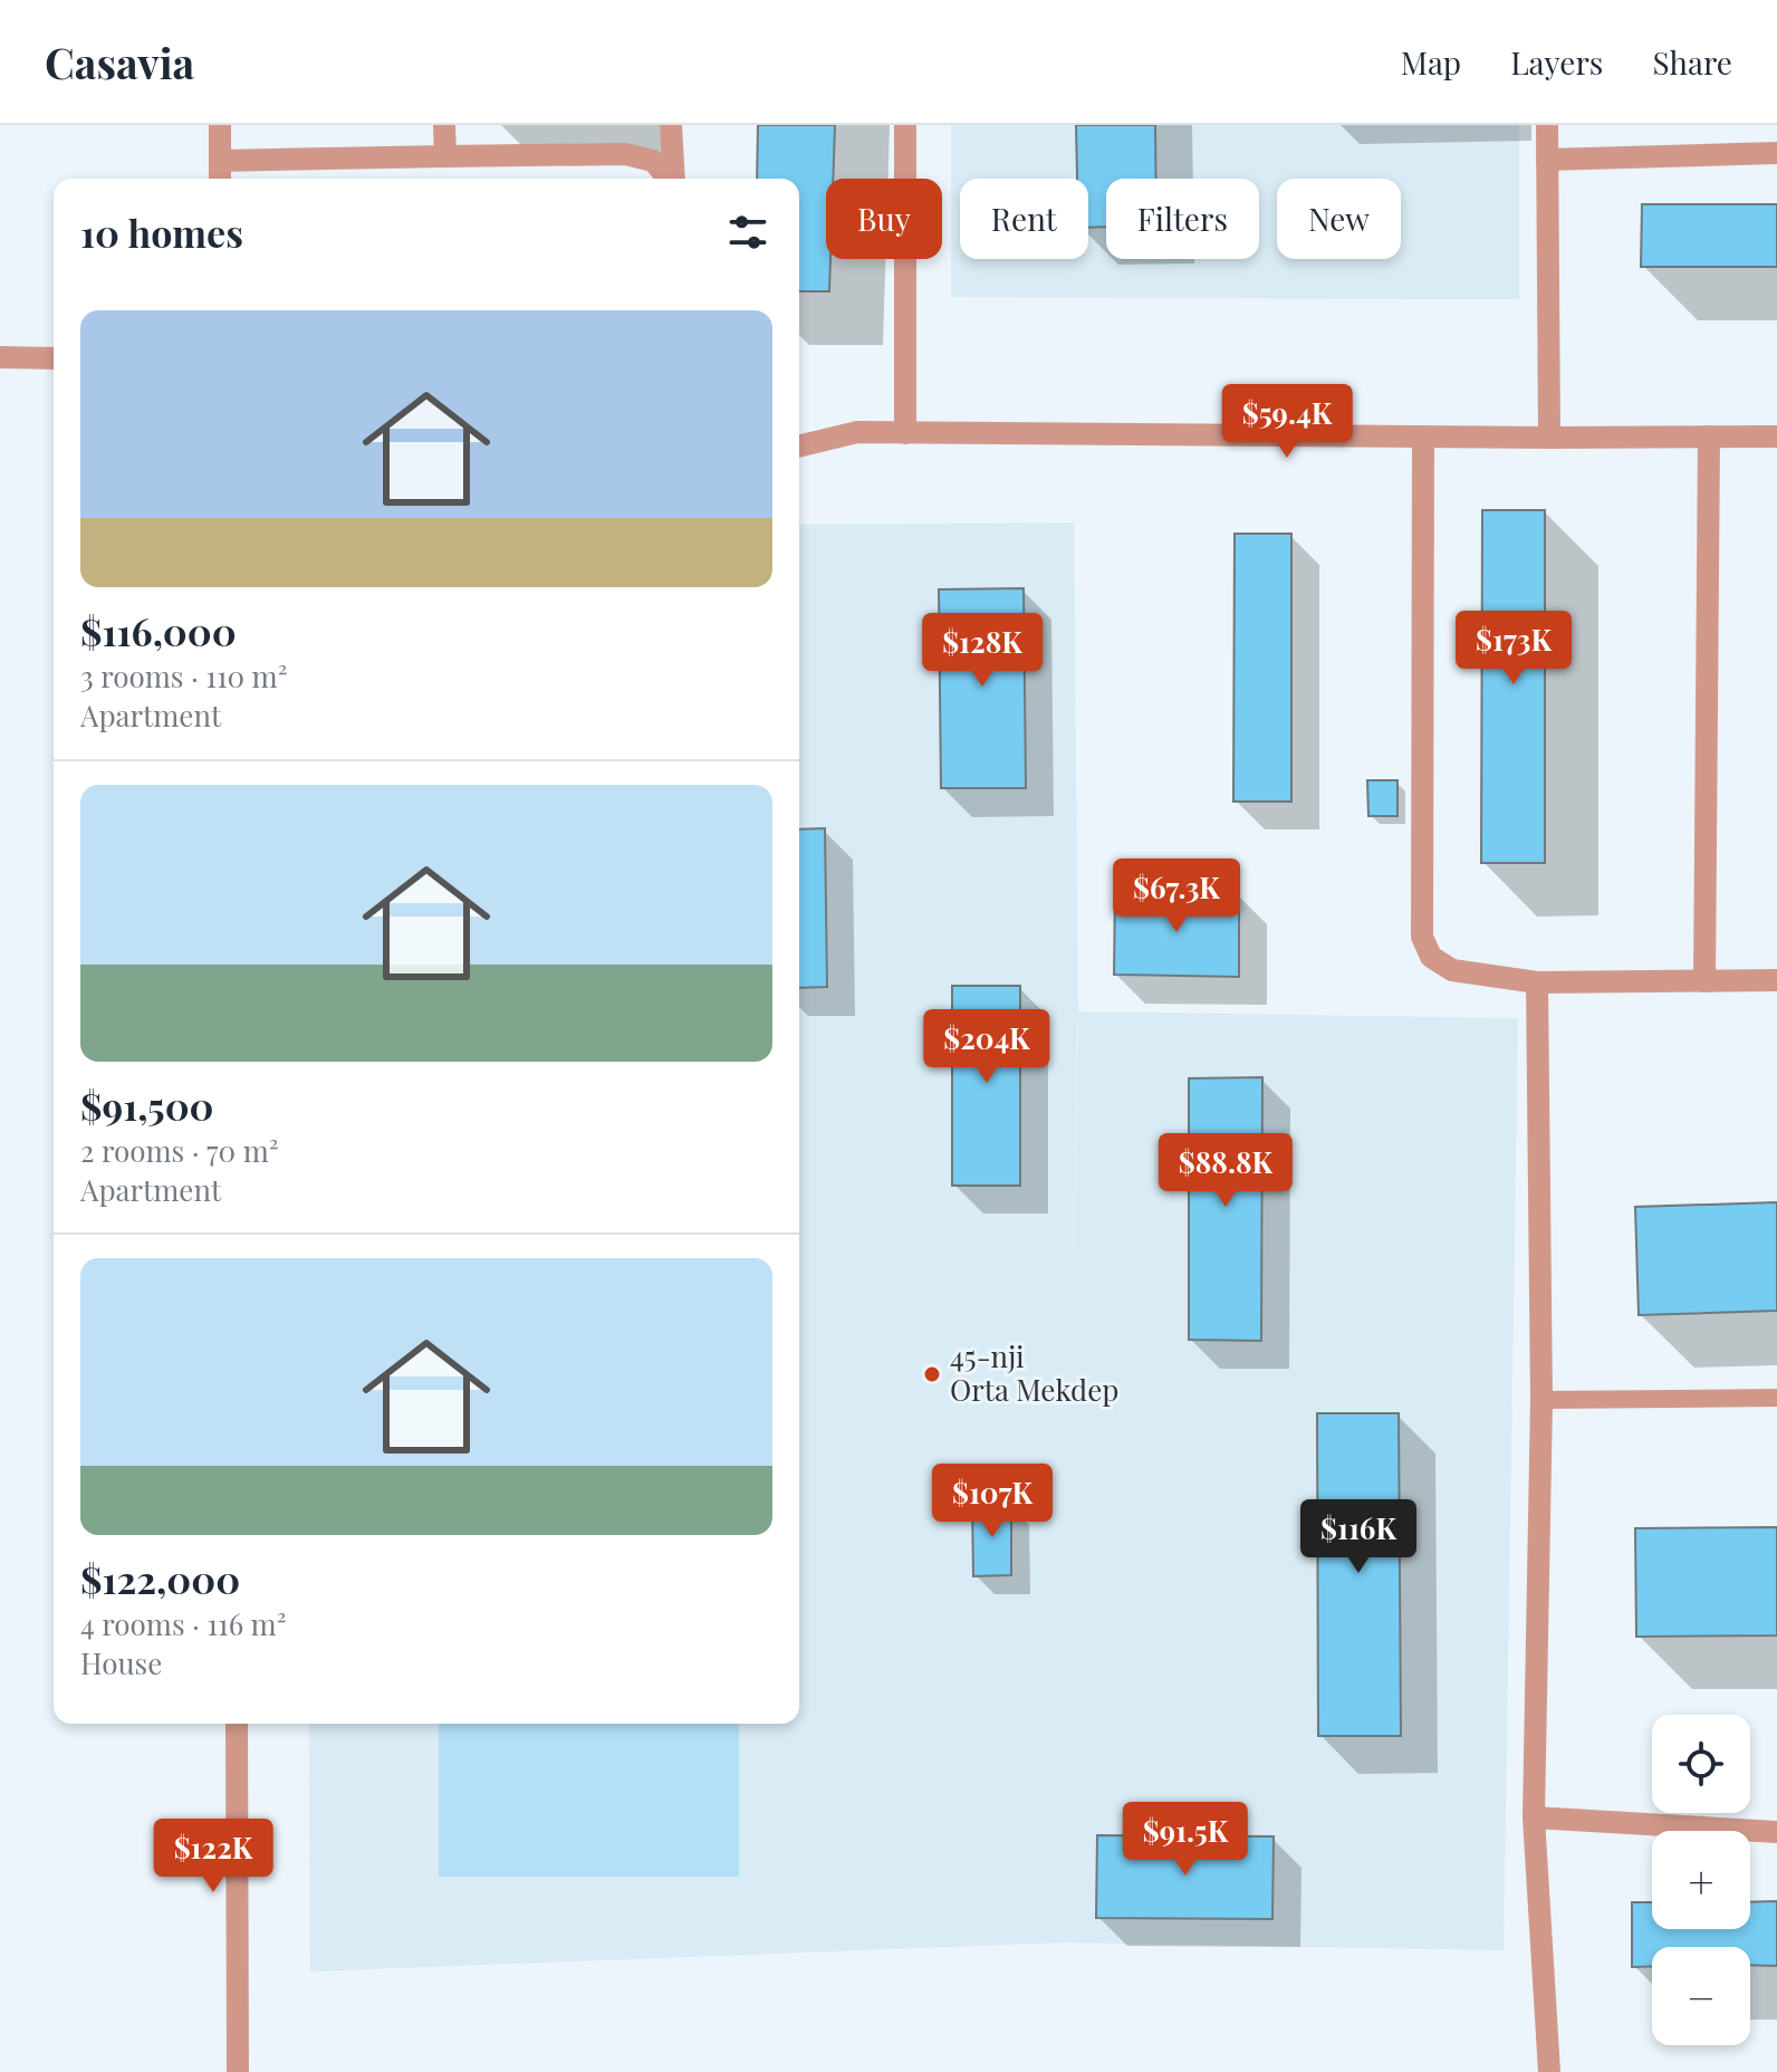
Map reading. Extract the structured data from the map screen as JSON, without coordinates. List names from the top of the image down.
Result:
{
  "places": ["45-nji Orta Mekdep"],
  "page": {
    "header": "Casavia",
    "nav": ["Map", "Layers", "Share"],
    "chip": [
      "Buy",
      "Rent",
      "Filters",
      "New"
    ],
    "heading": "10 homes",
    "list": [
      {
        "name": "$116,000",
        "note": "3 rooms · 110 m² · Apartment"
      },
      {
        "name": "$91,500",
        "note": "2 rooms · 70 m² · Apartment"
      },
      {
        "name": "$122,000",
        "note": "4 rooms · 116 m² · House"
      }
    ],
    "price": [
      "$59.4K",
      "$173K",
      "$128K",
      "$67.3K",
      "$204K",
      "$88.8K",
      "$107K",
      "$116K",
      "$91.5K",
      "$122K"
    ],
    "map_buttons": ["+", "−"]
  }
}
